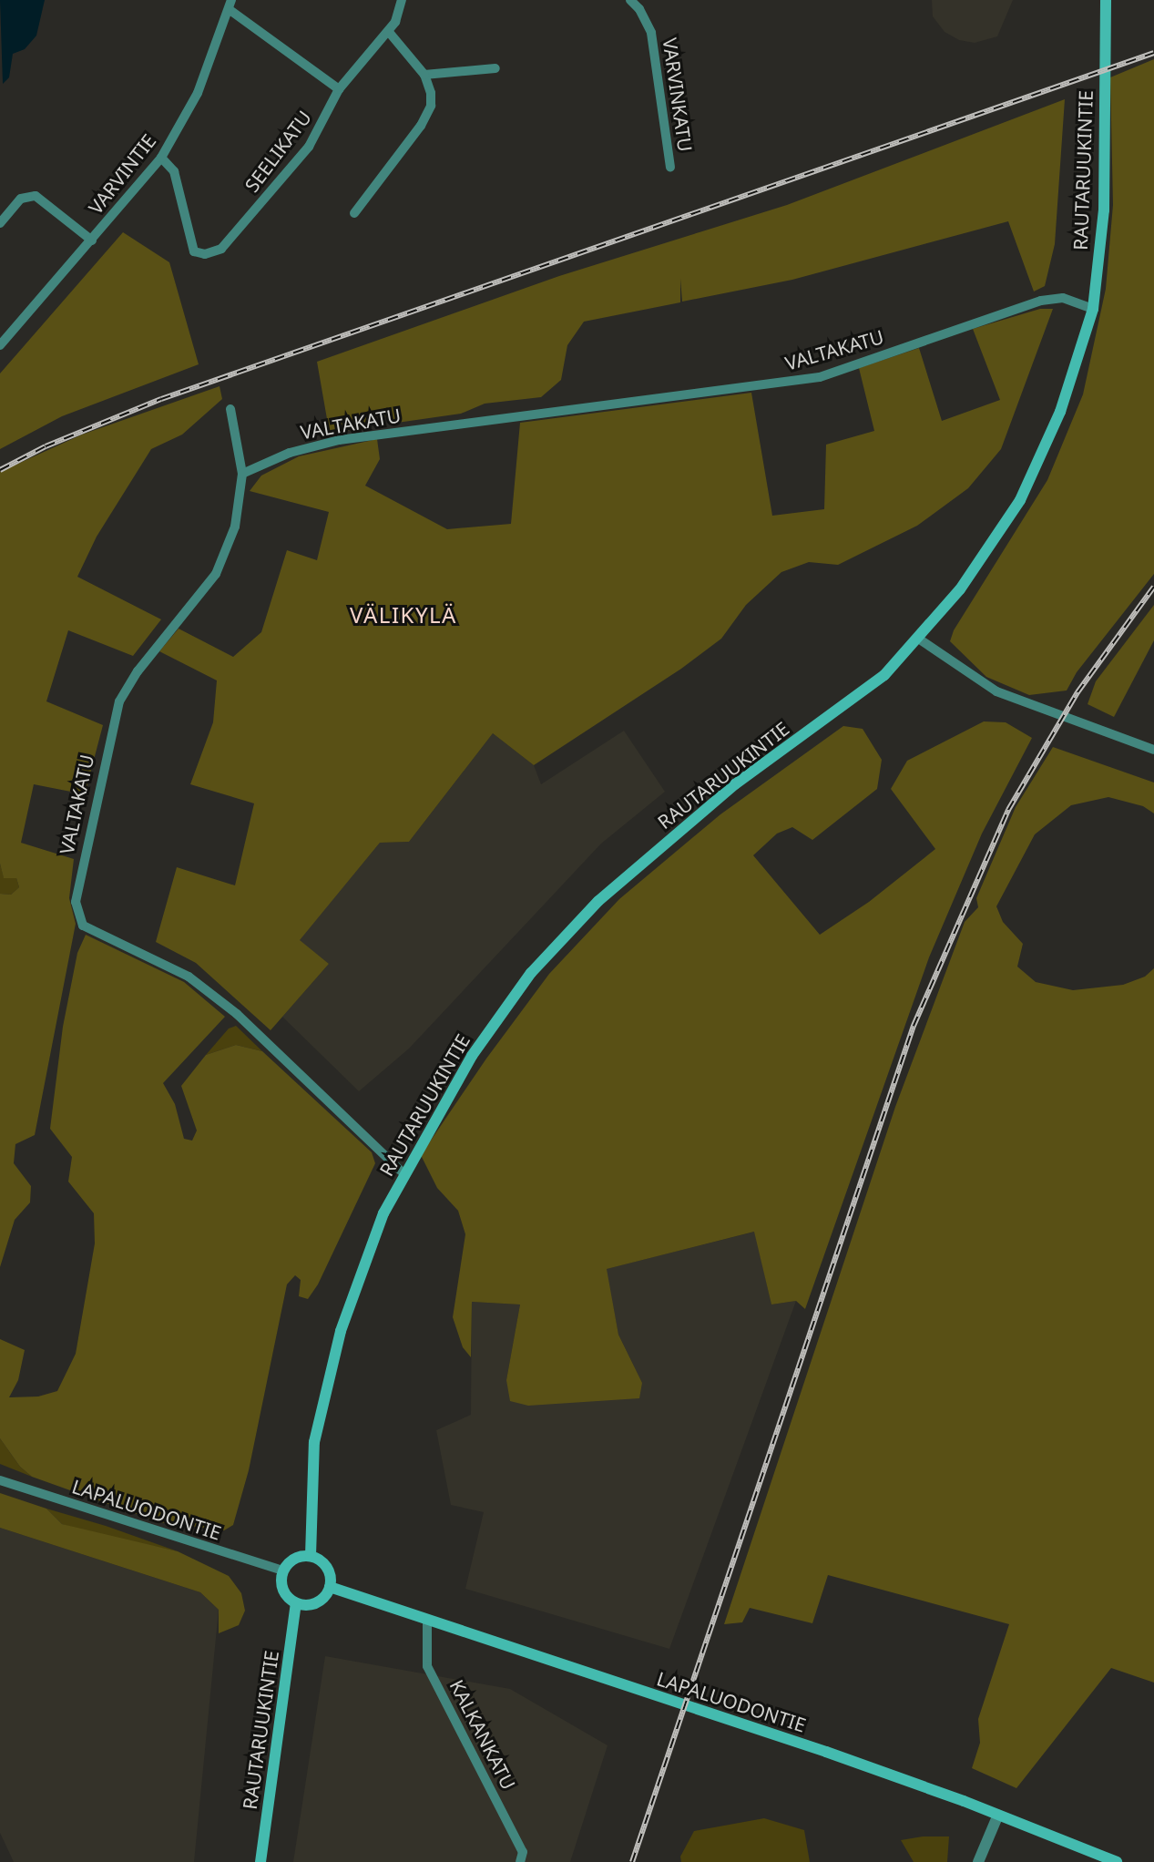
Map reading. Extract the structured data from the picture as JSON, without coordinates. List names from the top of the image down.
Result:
{
  "streets": {
    "main road": ["RAUTARUUKINTIE", "LAPALUODONTIE"],
    "street": [
      "VARVINKATU",
      "SEELIKATU",
      "VARVINTIE",
      "VALTAKATU",
      "KALKANKATU"
    ]
  },
  "crossings": [
    ["SEELIKATU", "VARVINTIE"],
    ["RAUTARUUKINTIE", "VALTAKATU"],
    ["RAUTARUUKINTIE", "LAPALUODONTIE"],
    ["LAPALUODONTIE", "KALKANKATU"]
  ],
  "districts": ["VÄLIKYLÄ"]
}
